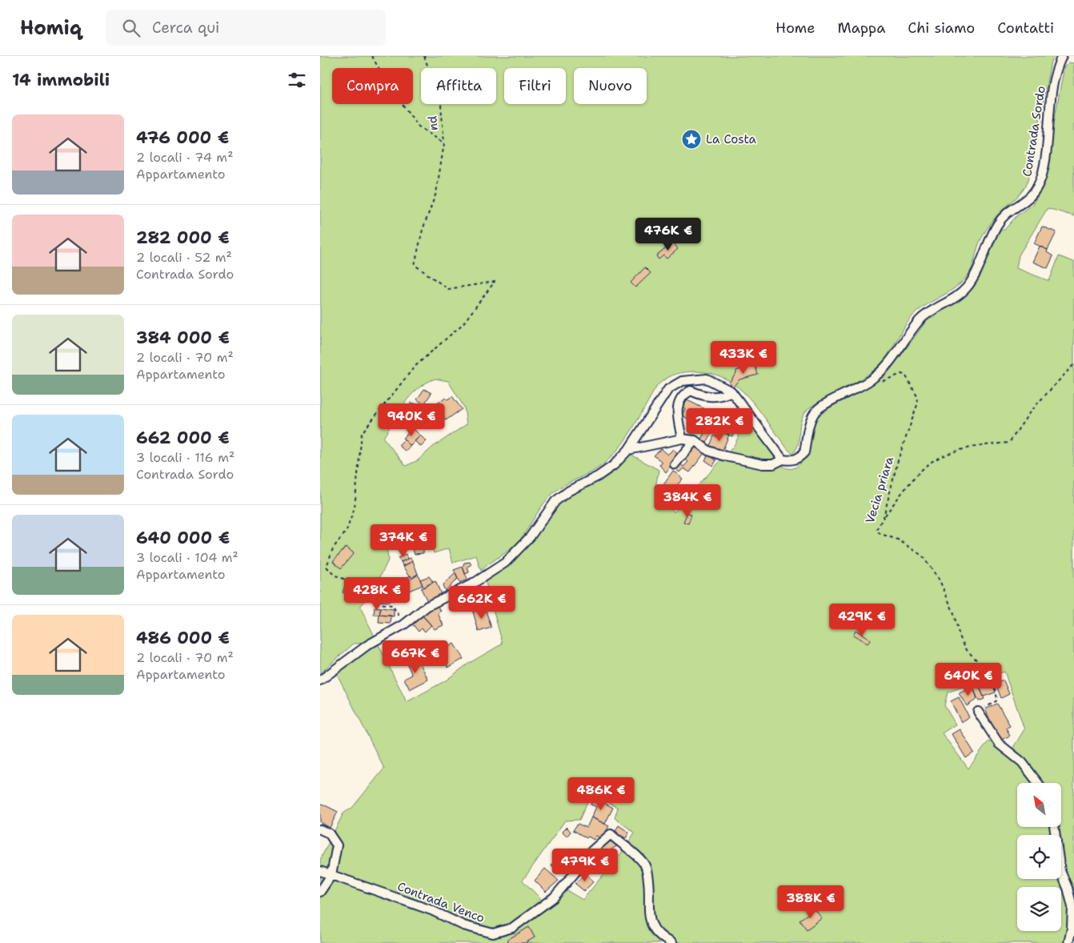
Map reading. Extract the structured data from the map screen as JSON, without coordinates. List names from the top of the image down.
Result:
{
  "streets": {
    "street": ["Contrada Sordo", "Contrada Venco"],
    "path": ["nd", "Vecia priara"]
  },
  "places": {
    "place": ["La Costa"]
  },
  "north": "top left",
  "page": {
    "header": "Homiq",
    "search": "Cerca qui",
    "nav": [
      "Home",
      "Mappa",
      "Chi siamo",
      "Contatti"
    ],
    "heading": "14 immobili",
    "chip": [
      "Compra",
      "Affitta",
      "Filtri",
      "Nuovo"
    ],
    "list": [
      {
        "name": "476 000 €",
        "note": "2 locali · 74 m² · Appartamento"
      },
      {
        "name": "282 000 €",
        "note": "2 locali · 52 m² · Contrada Sordo"
      },
      {
        "name": "384 000 €",
        "note": "2 locali · 70 m² · Appartamento"
      },
      {
        "name": "662 000 €",
        "note": "3 locali · 116 m² · Contrada Sordo"
      },
      {
        "name": "640 000 €",
        "note": "3 locali · 104 m² · Appartamento"
      },
      {
        "name": "486 000 €",
        "note": "2 locali · 70 m² · Appartamento"
      }
    ],
    "price": [
      "476K €",
      "433K €",
      "940K €",
      "282K €",
      "384K €",
      "374K €",
      "428K €",
      "662K €",
      "429K €",
      "667K €",
      "640K €",
      "486K €",
      "479K €",
      "388K €"
    ]
  }
}
